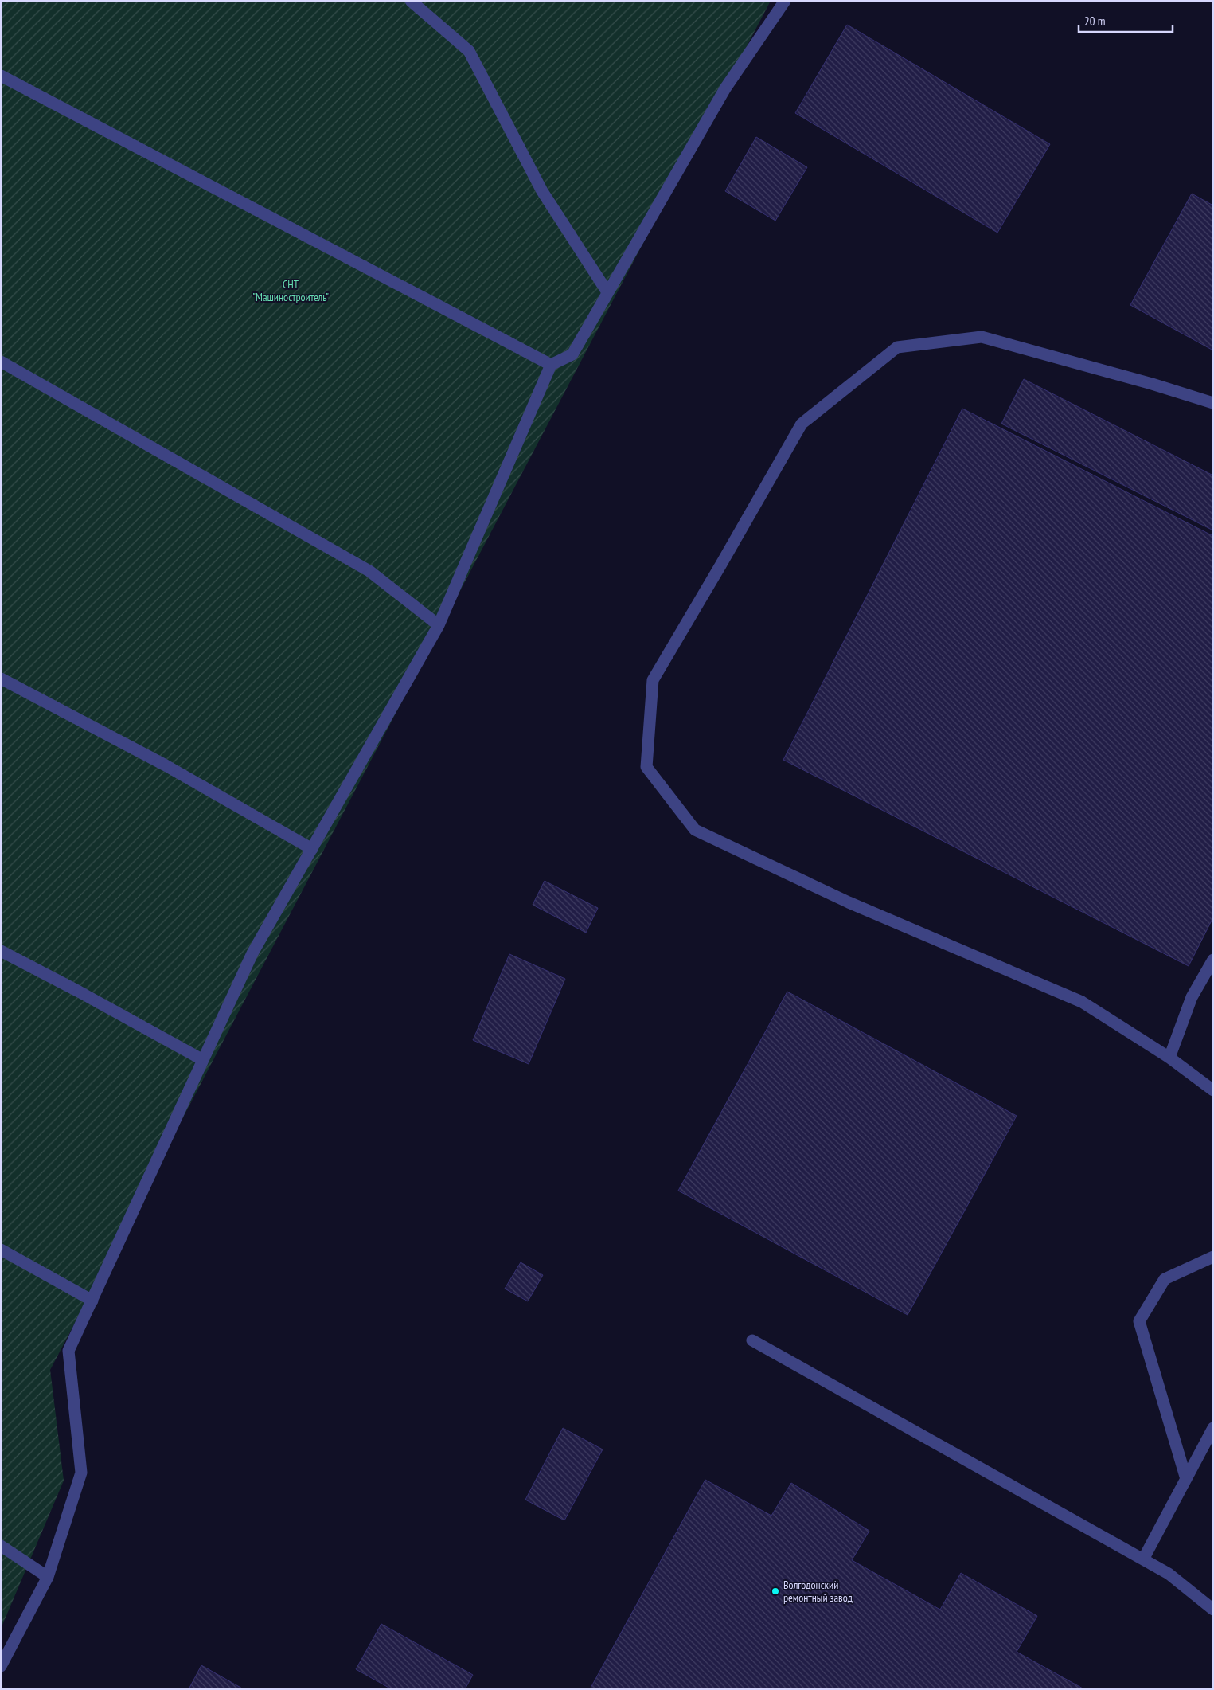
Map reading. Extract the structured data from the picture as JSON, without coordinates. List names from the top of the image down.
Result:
{
  "parks": ["СНТ \"Машиностроитель\""],
  "places": ["Волгодонский ремонтный завод"],
  "scale_bar": "20 m"
}
